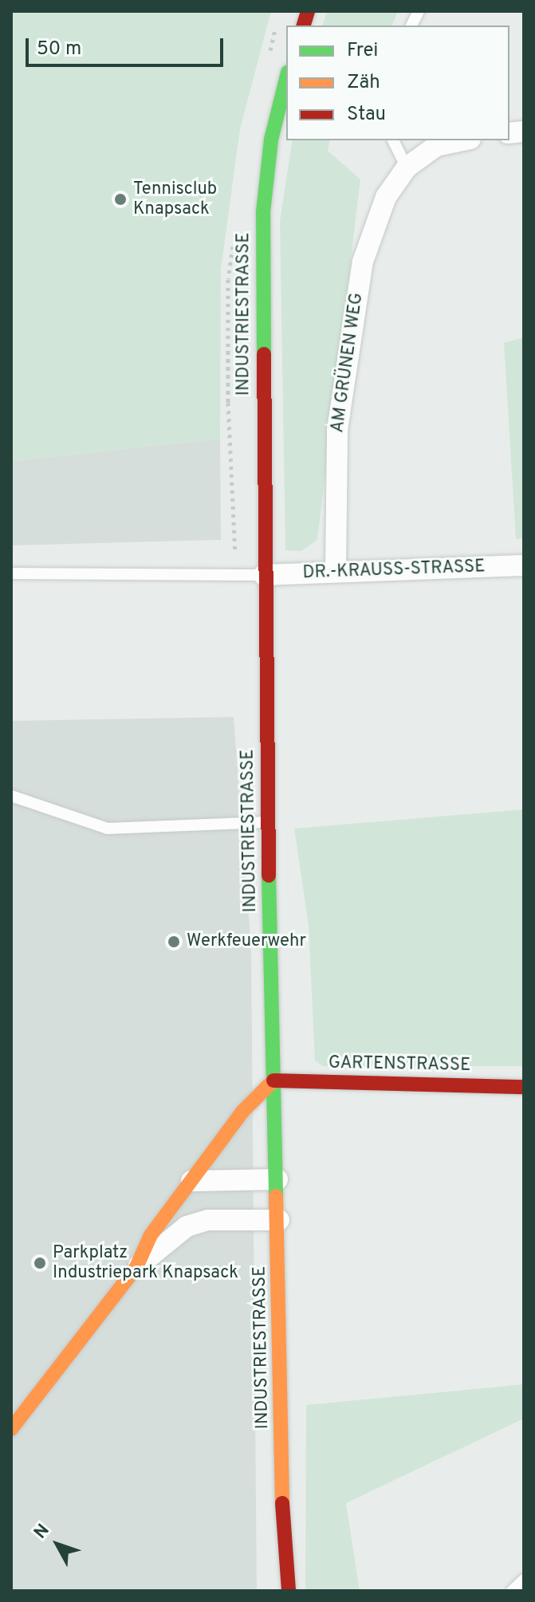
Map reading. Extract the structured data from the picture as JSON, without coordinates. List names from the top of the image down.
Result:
{
  "streets": {
    "main road": ["INDUSTRIESTRASSE", "GARTENSTRASSE"],
    "street": ["AM GRÜNEN WEG", "DR.-KRAUSS-STRASSE"]
  },
  "crossings": [
    ["INDUSTRIESTRASSE", "DR.-KRAUSS-STRASSE"],
    ["INDUSTRIESTRASSE", "GARTENSTRASSE"],
    ["AM GRÜNEN WEG", "DR.-KRAUSS-STRASSE"]
  ],
  "places": ["Tennisclub Knapsack", "Werkfeuerwehr", "Parkplatz Industriepark Knapsack"],
  "legend": ["Frei", "Zäh", "Stau"],
  "scale_bar": "50 m",
  "north": "top left"
}
